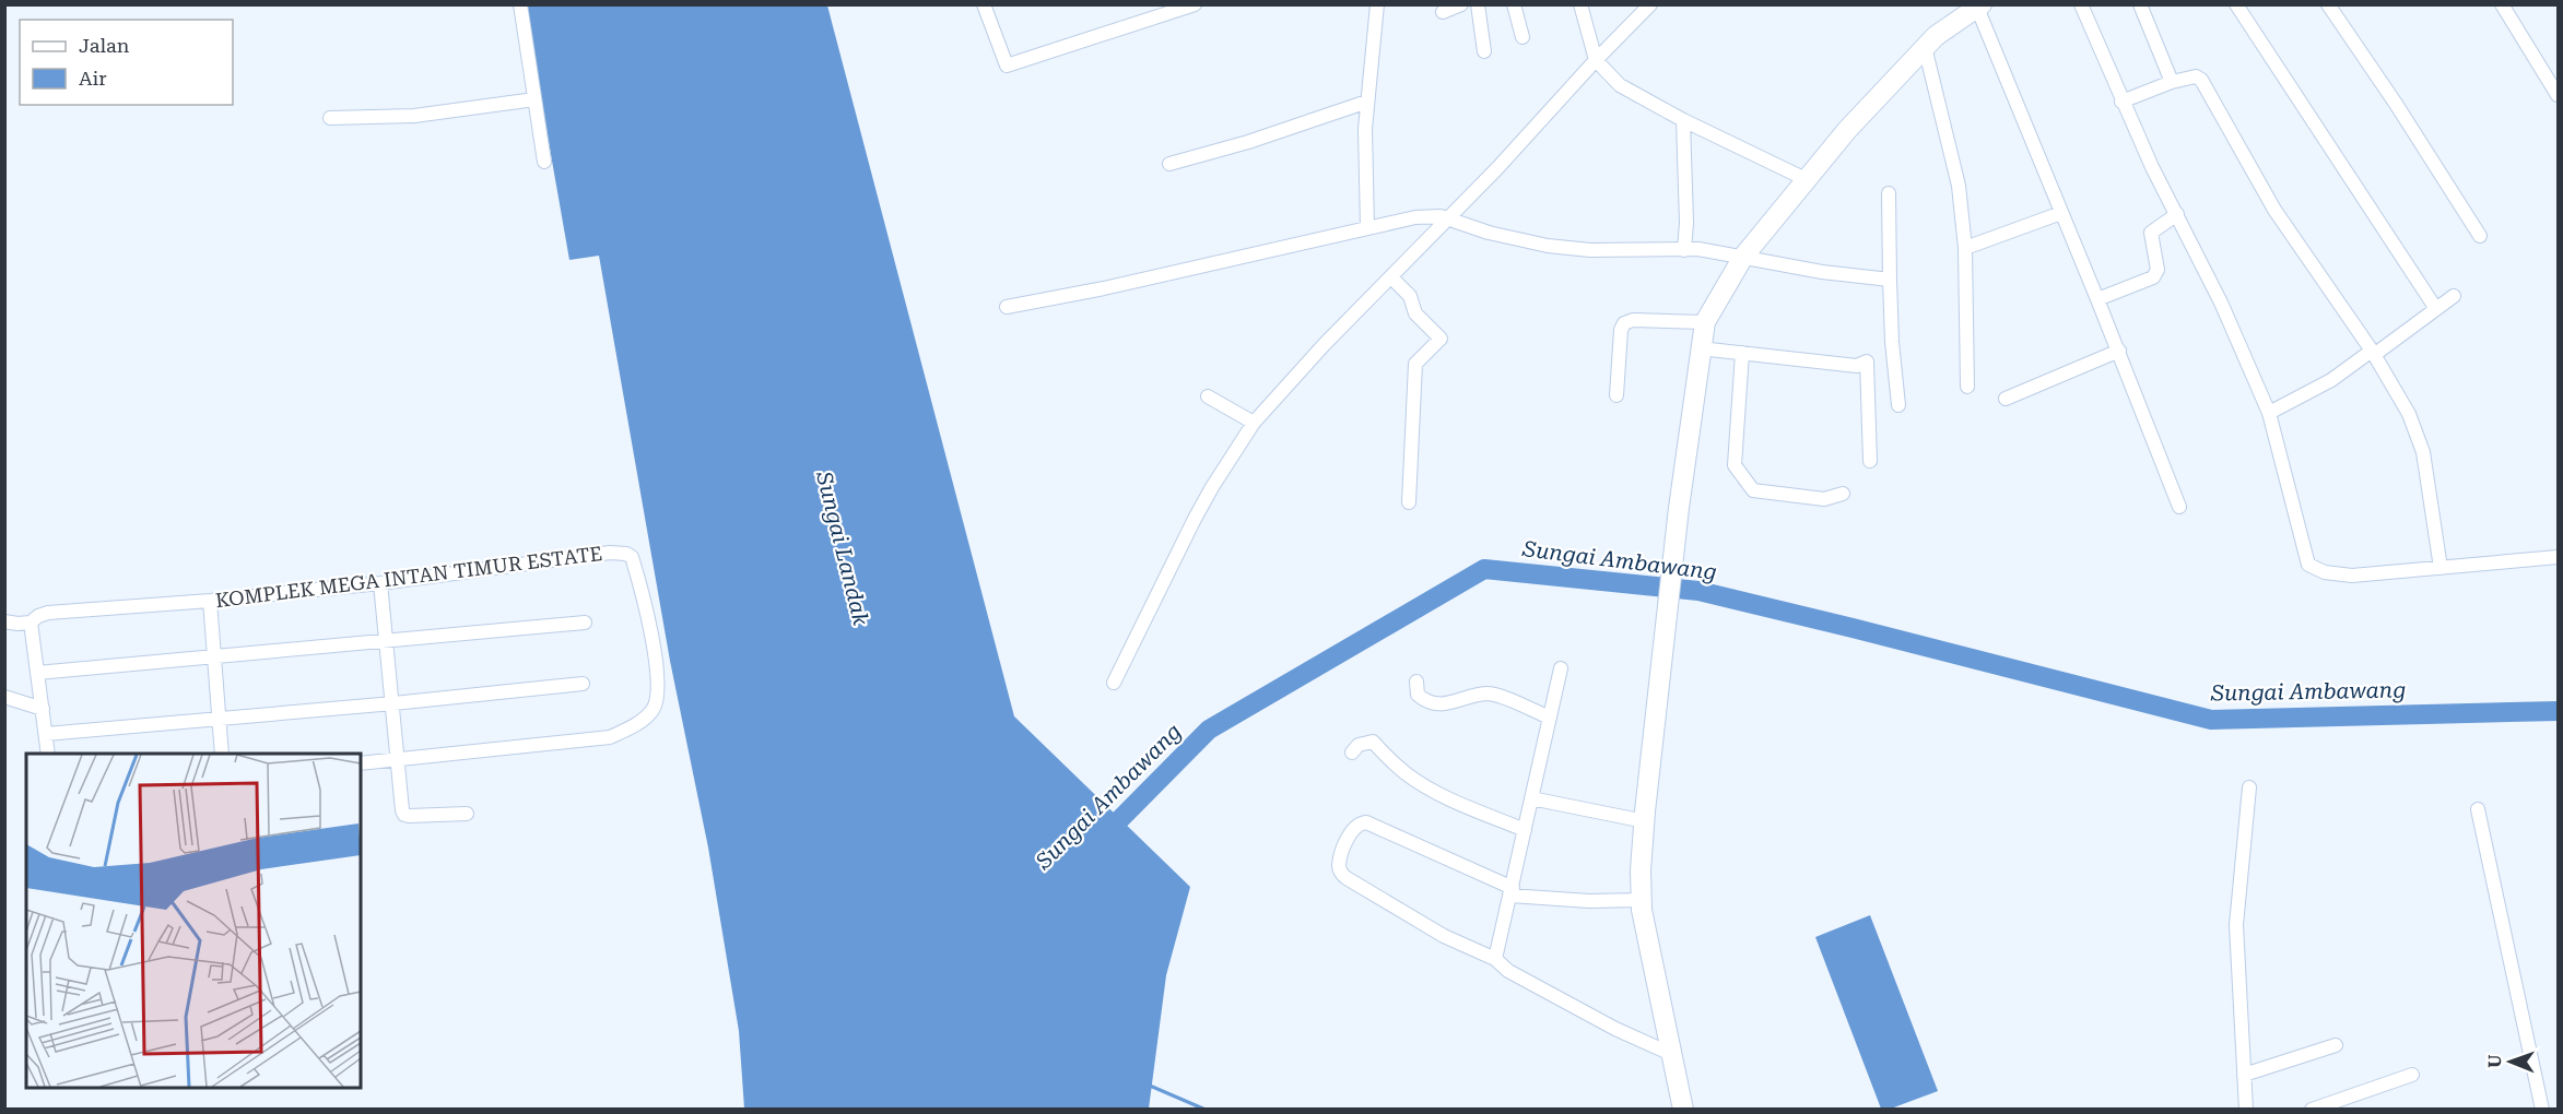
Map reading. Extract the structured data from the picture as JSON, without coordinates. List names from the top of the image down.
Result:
{
  "streets": {
    "street": ["KOMPLEK MEGA INTAN TIMUR ESTATE"]
  },
  "water": ["Sungai Landak", "Sungai Ambawang"],
  "legend": ["Jalan", "Air"],
  "north": "left"
}
